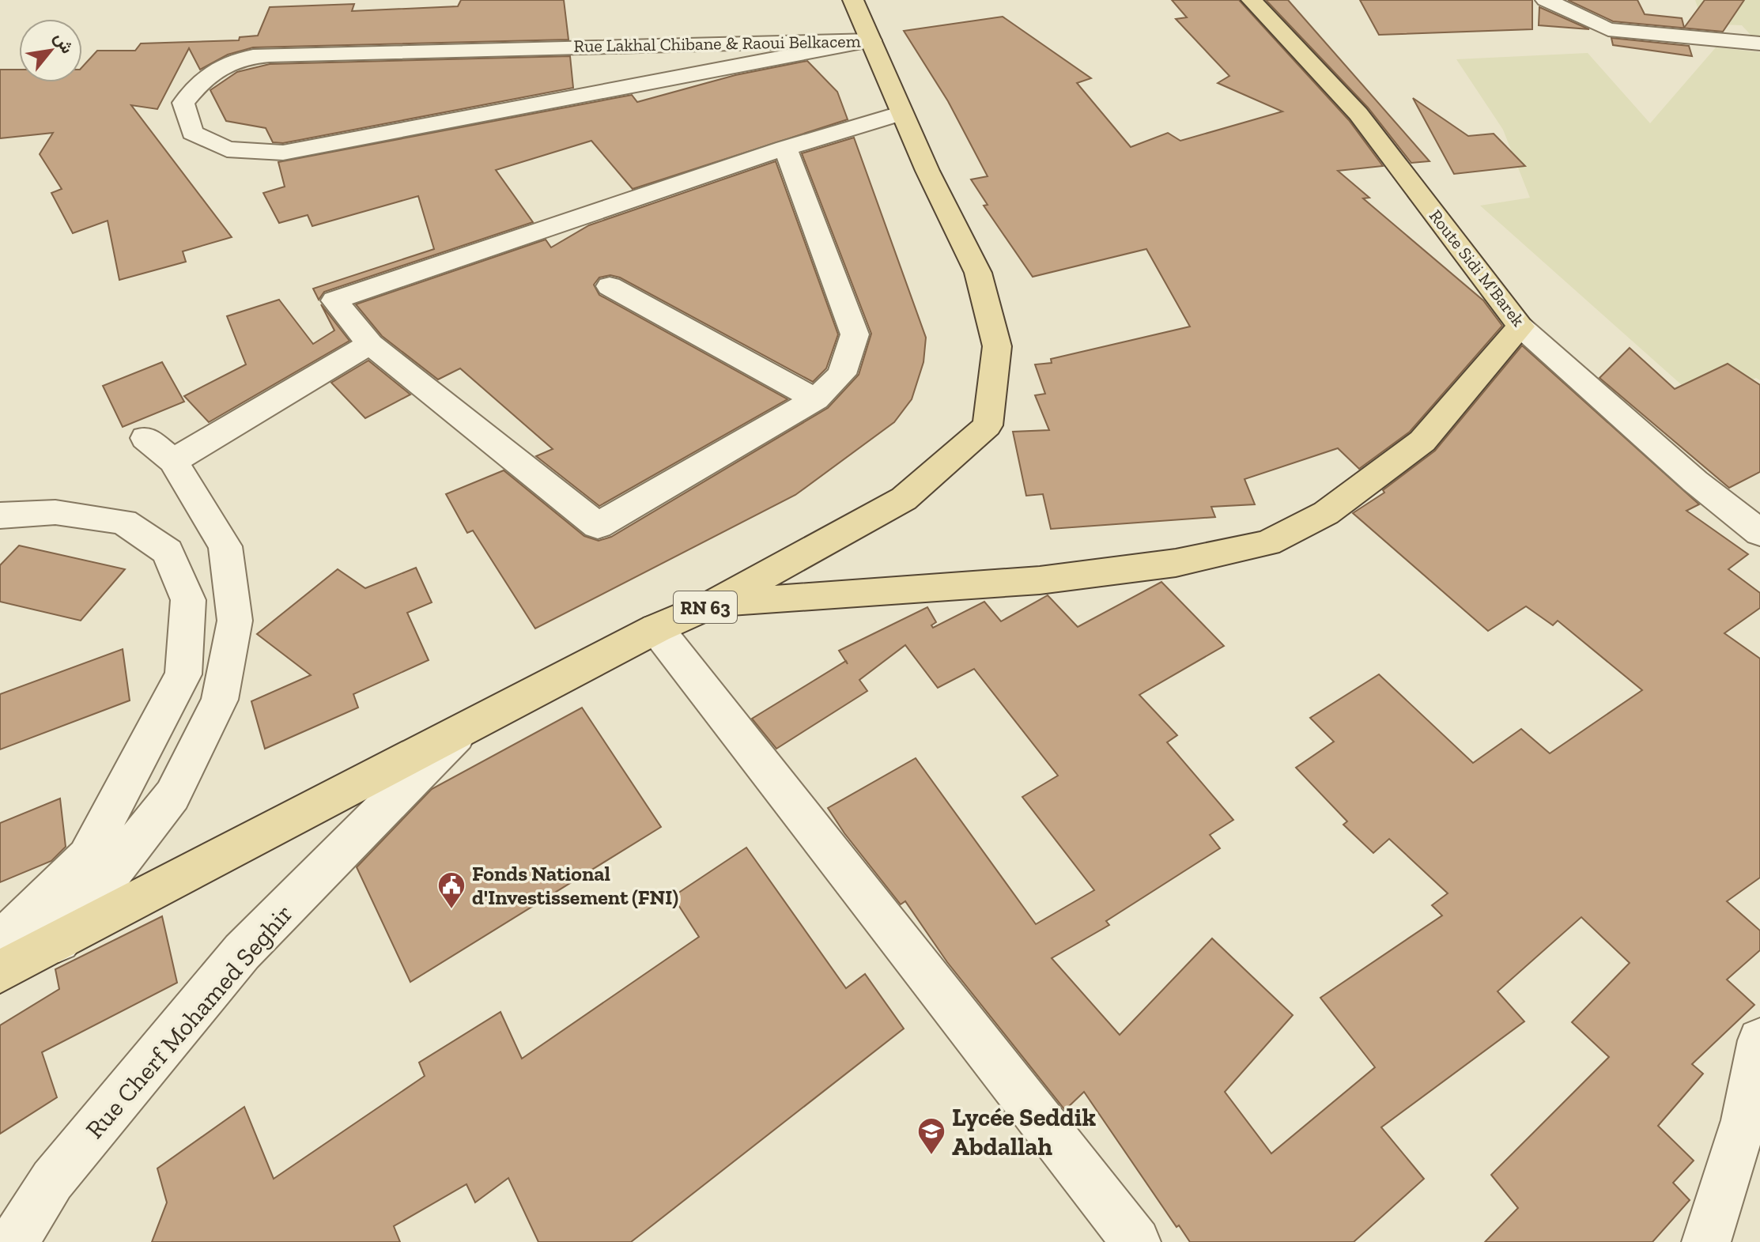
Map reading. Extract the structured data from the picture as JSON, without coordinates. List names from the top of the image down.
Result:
{
  "streets": {
    "main road": ["Route Sidi M'Barek", "RN 63"],
    "street": ["Rue Lakhal Chibane & Raoui Belkacem", "Rue Cherf Mohamed Seghir"]
  },
  "crossings": [
    ["Rue Lakhal Chibane & Raoui Belkacem", "RN 63"],
    ["RN 63", "Rue Cherf Mohamed Seghir"]
  ],
  "places": {
    "public building": ["Fonds National d'Investissement (FNI)"],
    "school or university": ["Lycée Seddik Abdallah"]
  },
  "north": "top right"
}
